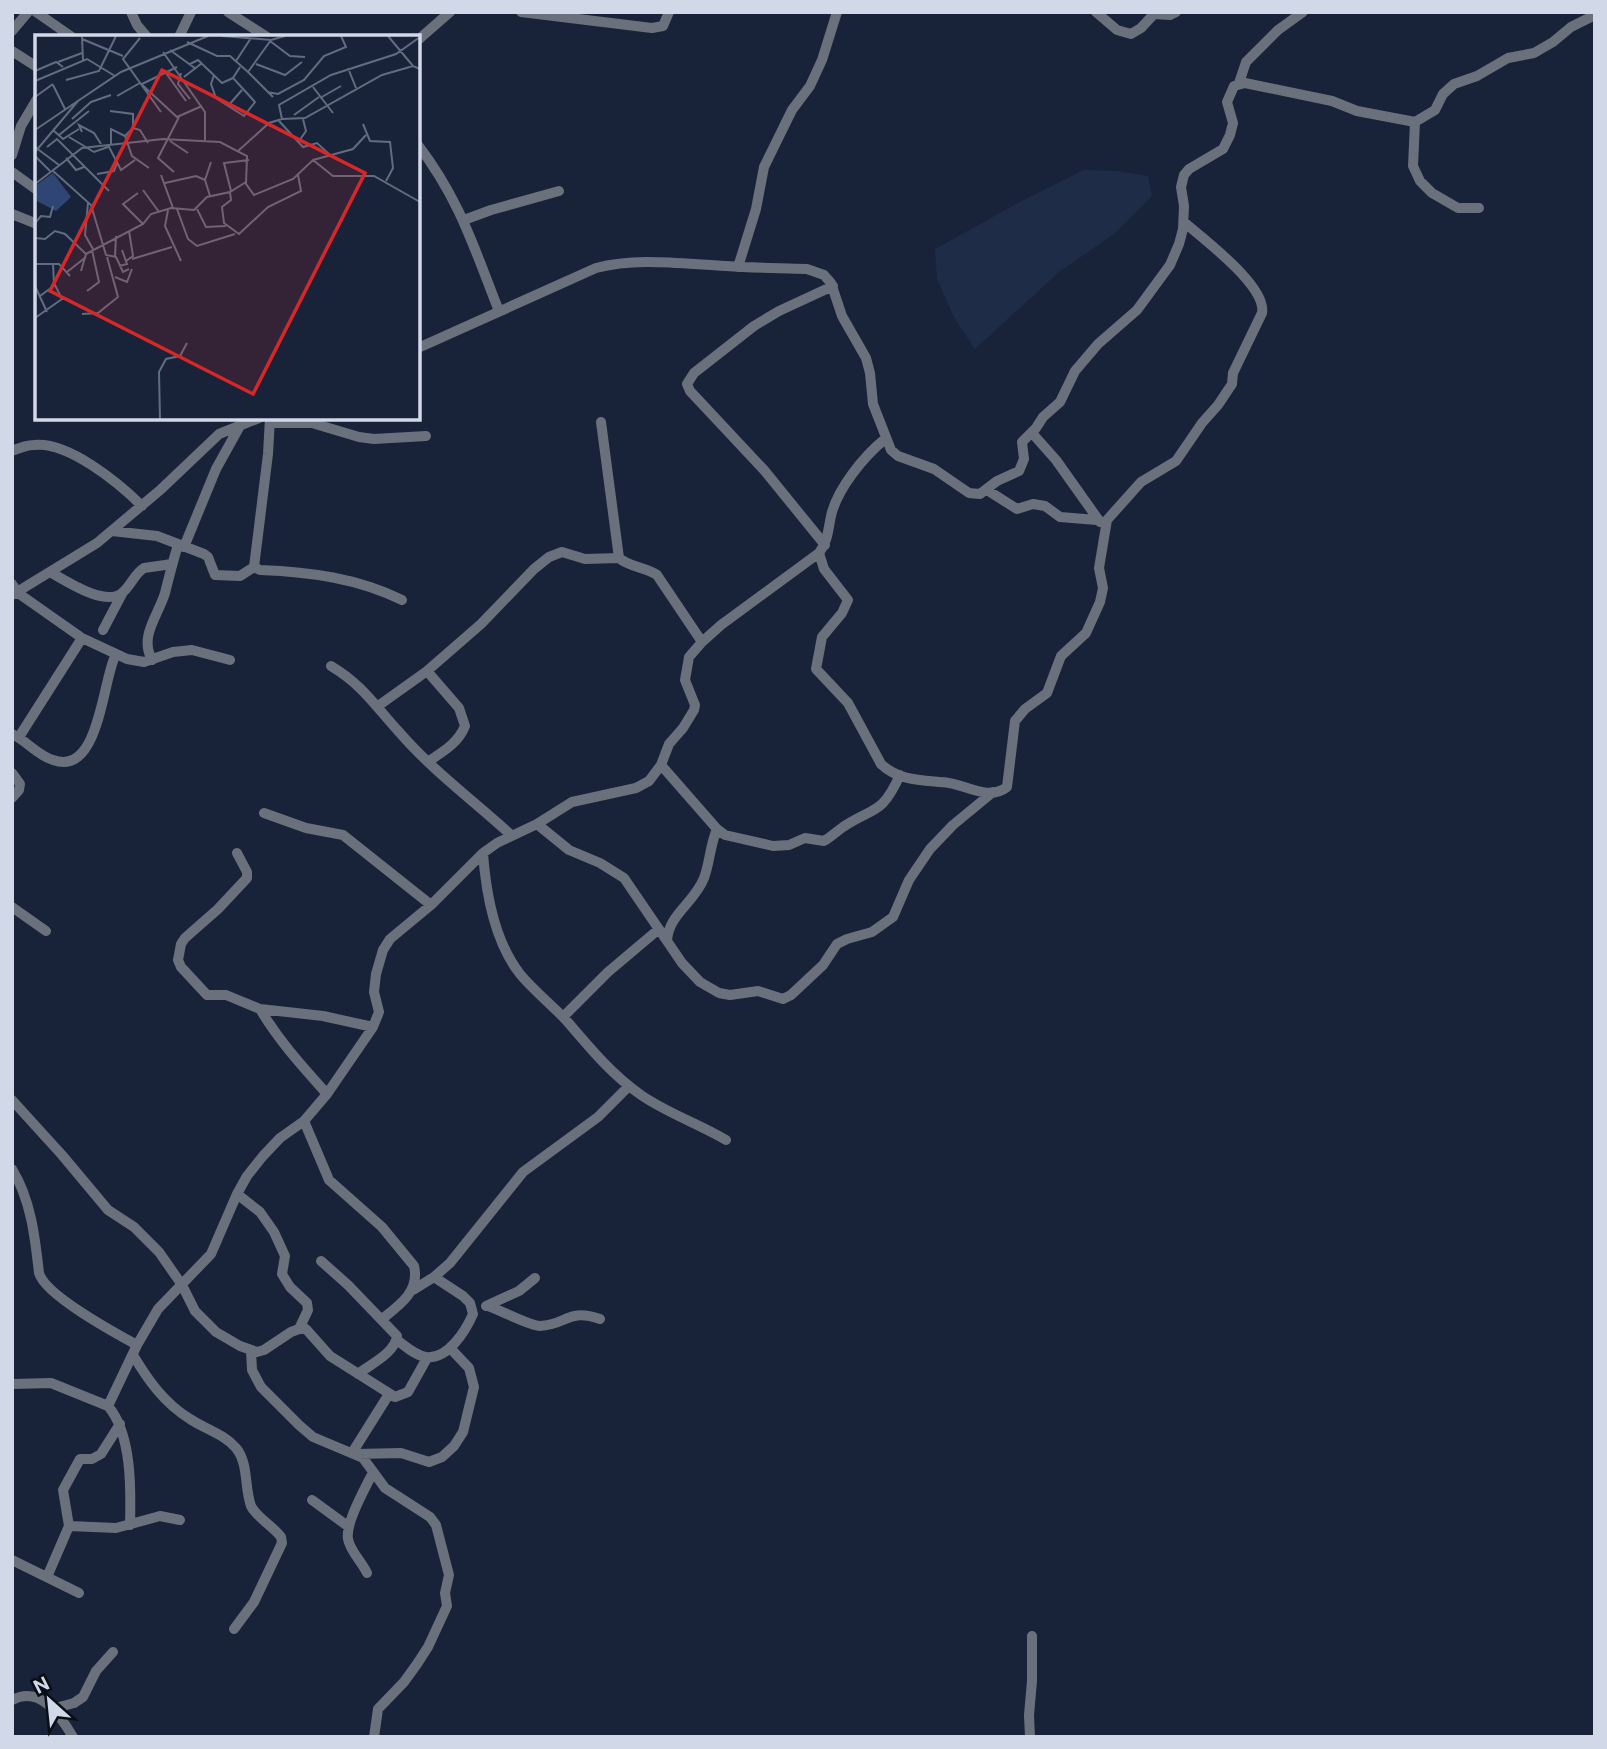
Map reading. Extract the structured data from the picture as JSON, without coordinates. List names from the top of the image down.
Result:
{
  "north": "top left"
}
